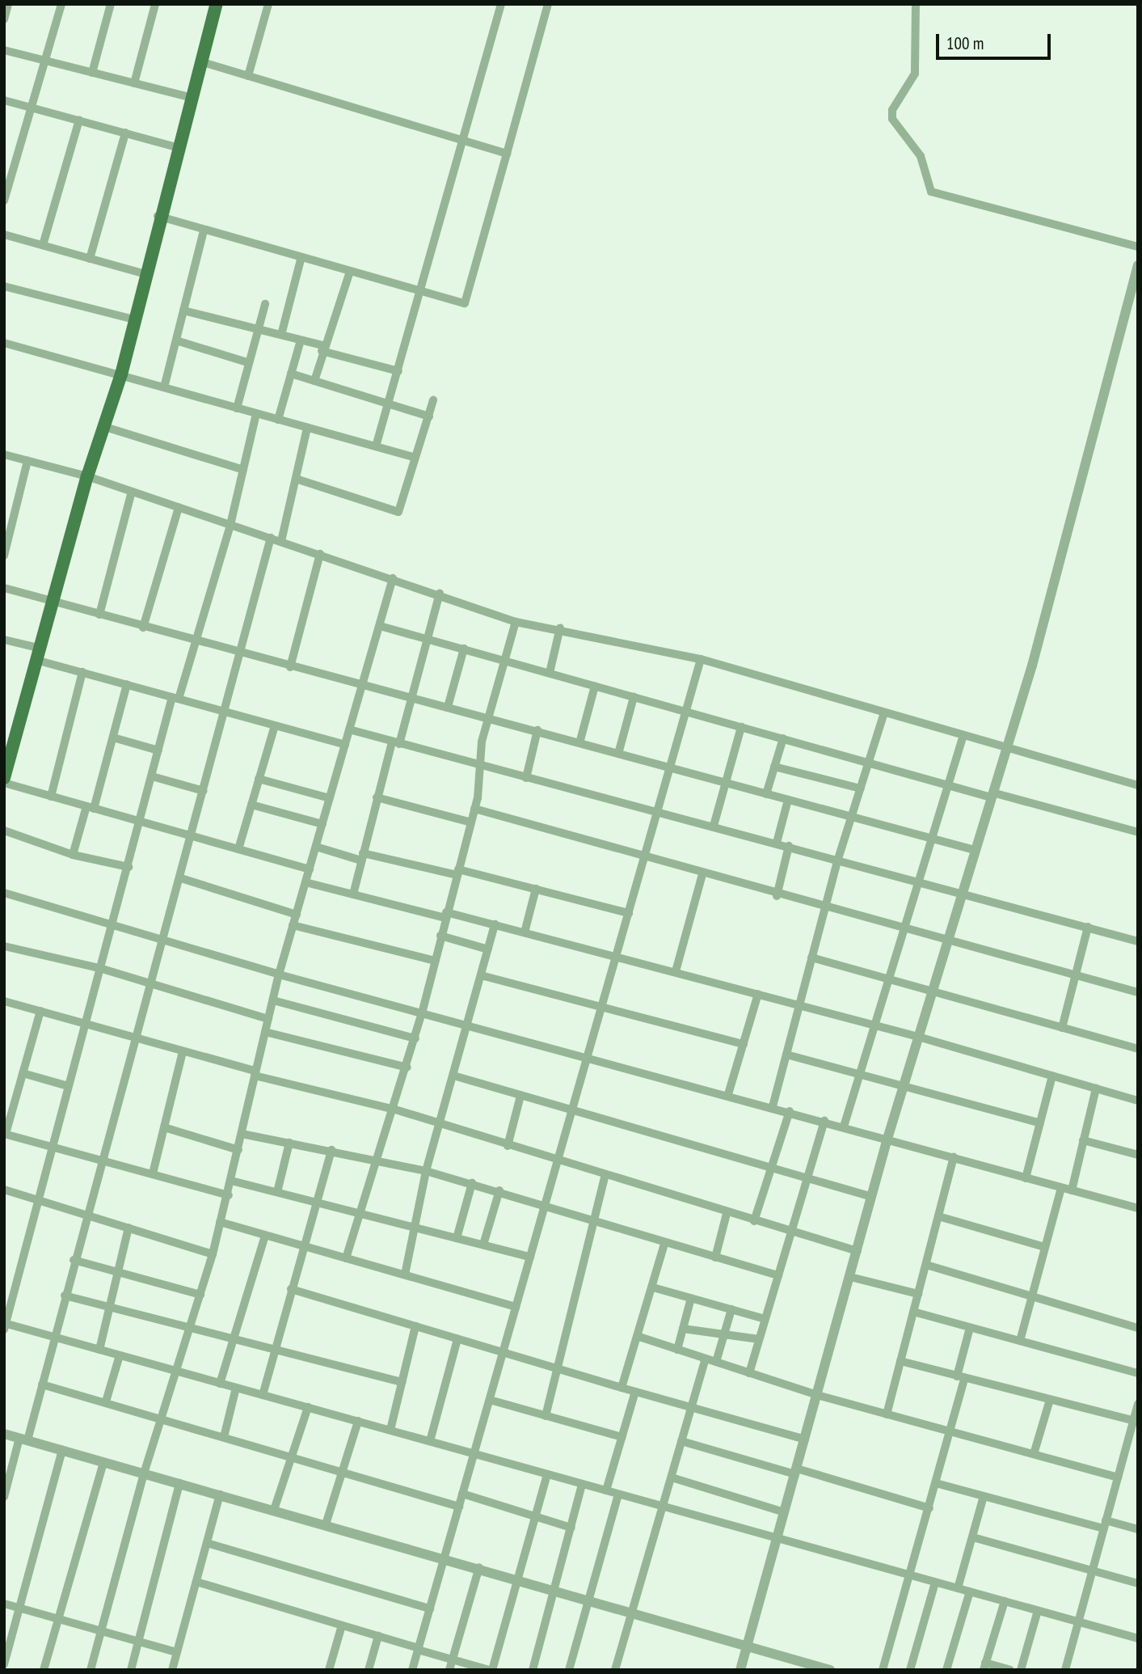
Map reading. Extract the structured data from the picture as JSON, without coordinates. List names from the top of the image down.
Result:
{
  "scale_bar": "100 m"
}
